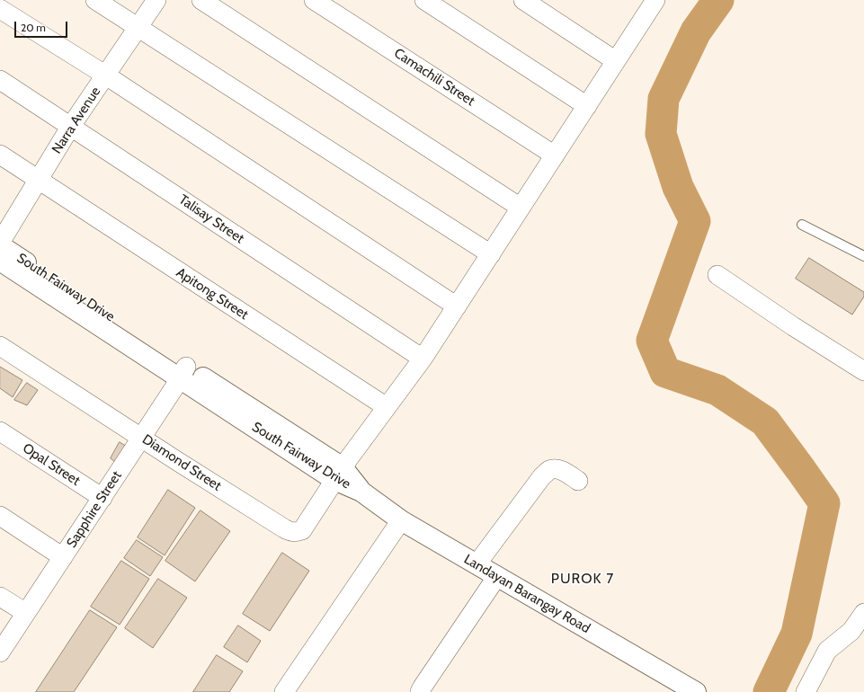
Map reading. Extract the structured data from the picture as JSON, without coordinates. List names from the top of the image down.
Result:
{
  "streets": {
    "street": [
      "Camachili Street",
      "Narra Avenue",
      "Talisay Street",
      "South Fairway Drive",
      "Apitong Street",
      "Diamond Street",
      "Opal Street",
      "Sapphire Street",
      "Landayan Barangay Road"
    ]
  },
  "crossings": [
    ["Camachili Street", "Diamond Street"],
    ["Narra Avenue", "Talisay Street"],
    ["Narra Avenue", "South Fairway Drive"],
    ["Narra Avenue", "Apitong Street"],
    ["Talisay Street", "Diamond Street"],
    ["South Fairway Drive", "Diamond Street"],
    ["South Fairway Drive", "Sapphire Street"],
    ["South Fairway Drive", "Landayan Barangay Road"],
    ["Apitong Street", "Diamond Street"],
    ["Diamond Street", "Sapphire Street"],
    ["Opal Street", "Sapphire Street"]
  ],
  "districts": ["PUROK 7"],
  "scale_bar": "20 m"
}
